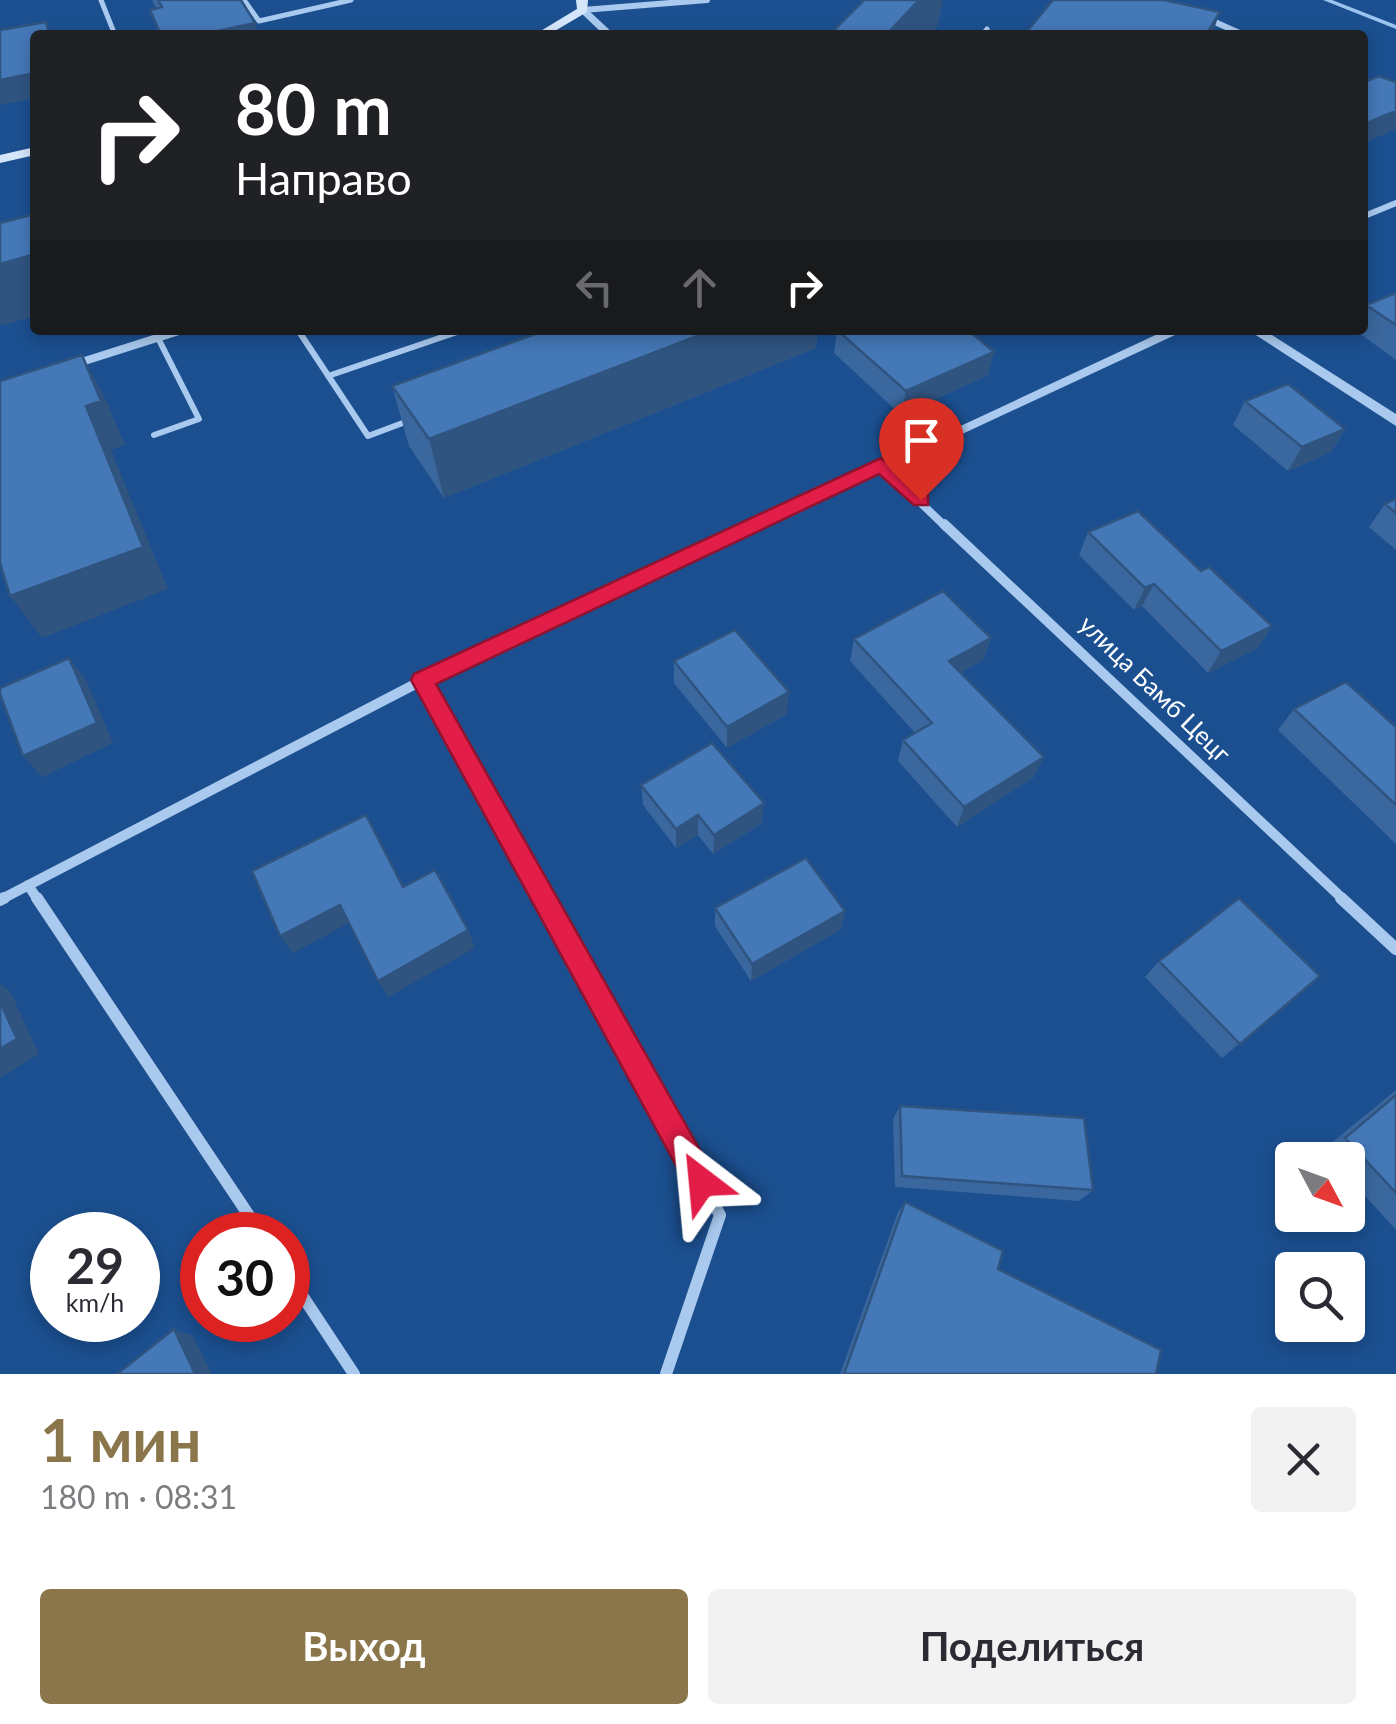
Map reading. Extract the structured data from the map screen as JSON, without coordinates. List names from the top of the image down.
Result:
{
  "streets": {
    "street": ["улица Бамб Цецг"]
  },
  "north": "bottom right",
  "page": {
    "turn": ["80 m", "Направо"],
    "speed": "29 km/h",
    "limit": "30",
    "heading": ["1 мин", "180 m · 08:31"],
    "buttons": ["Выход", "Поделиться"]
  }
}
